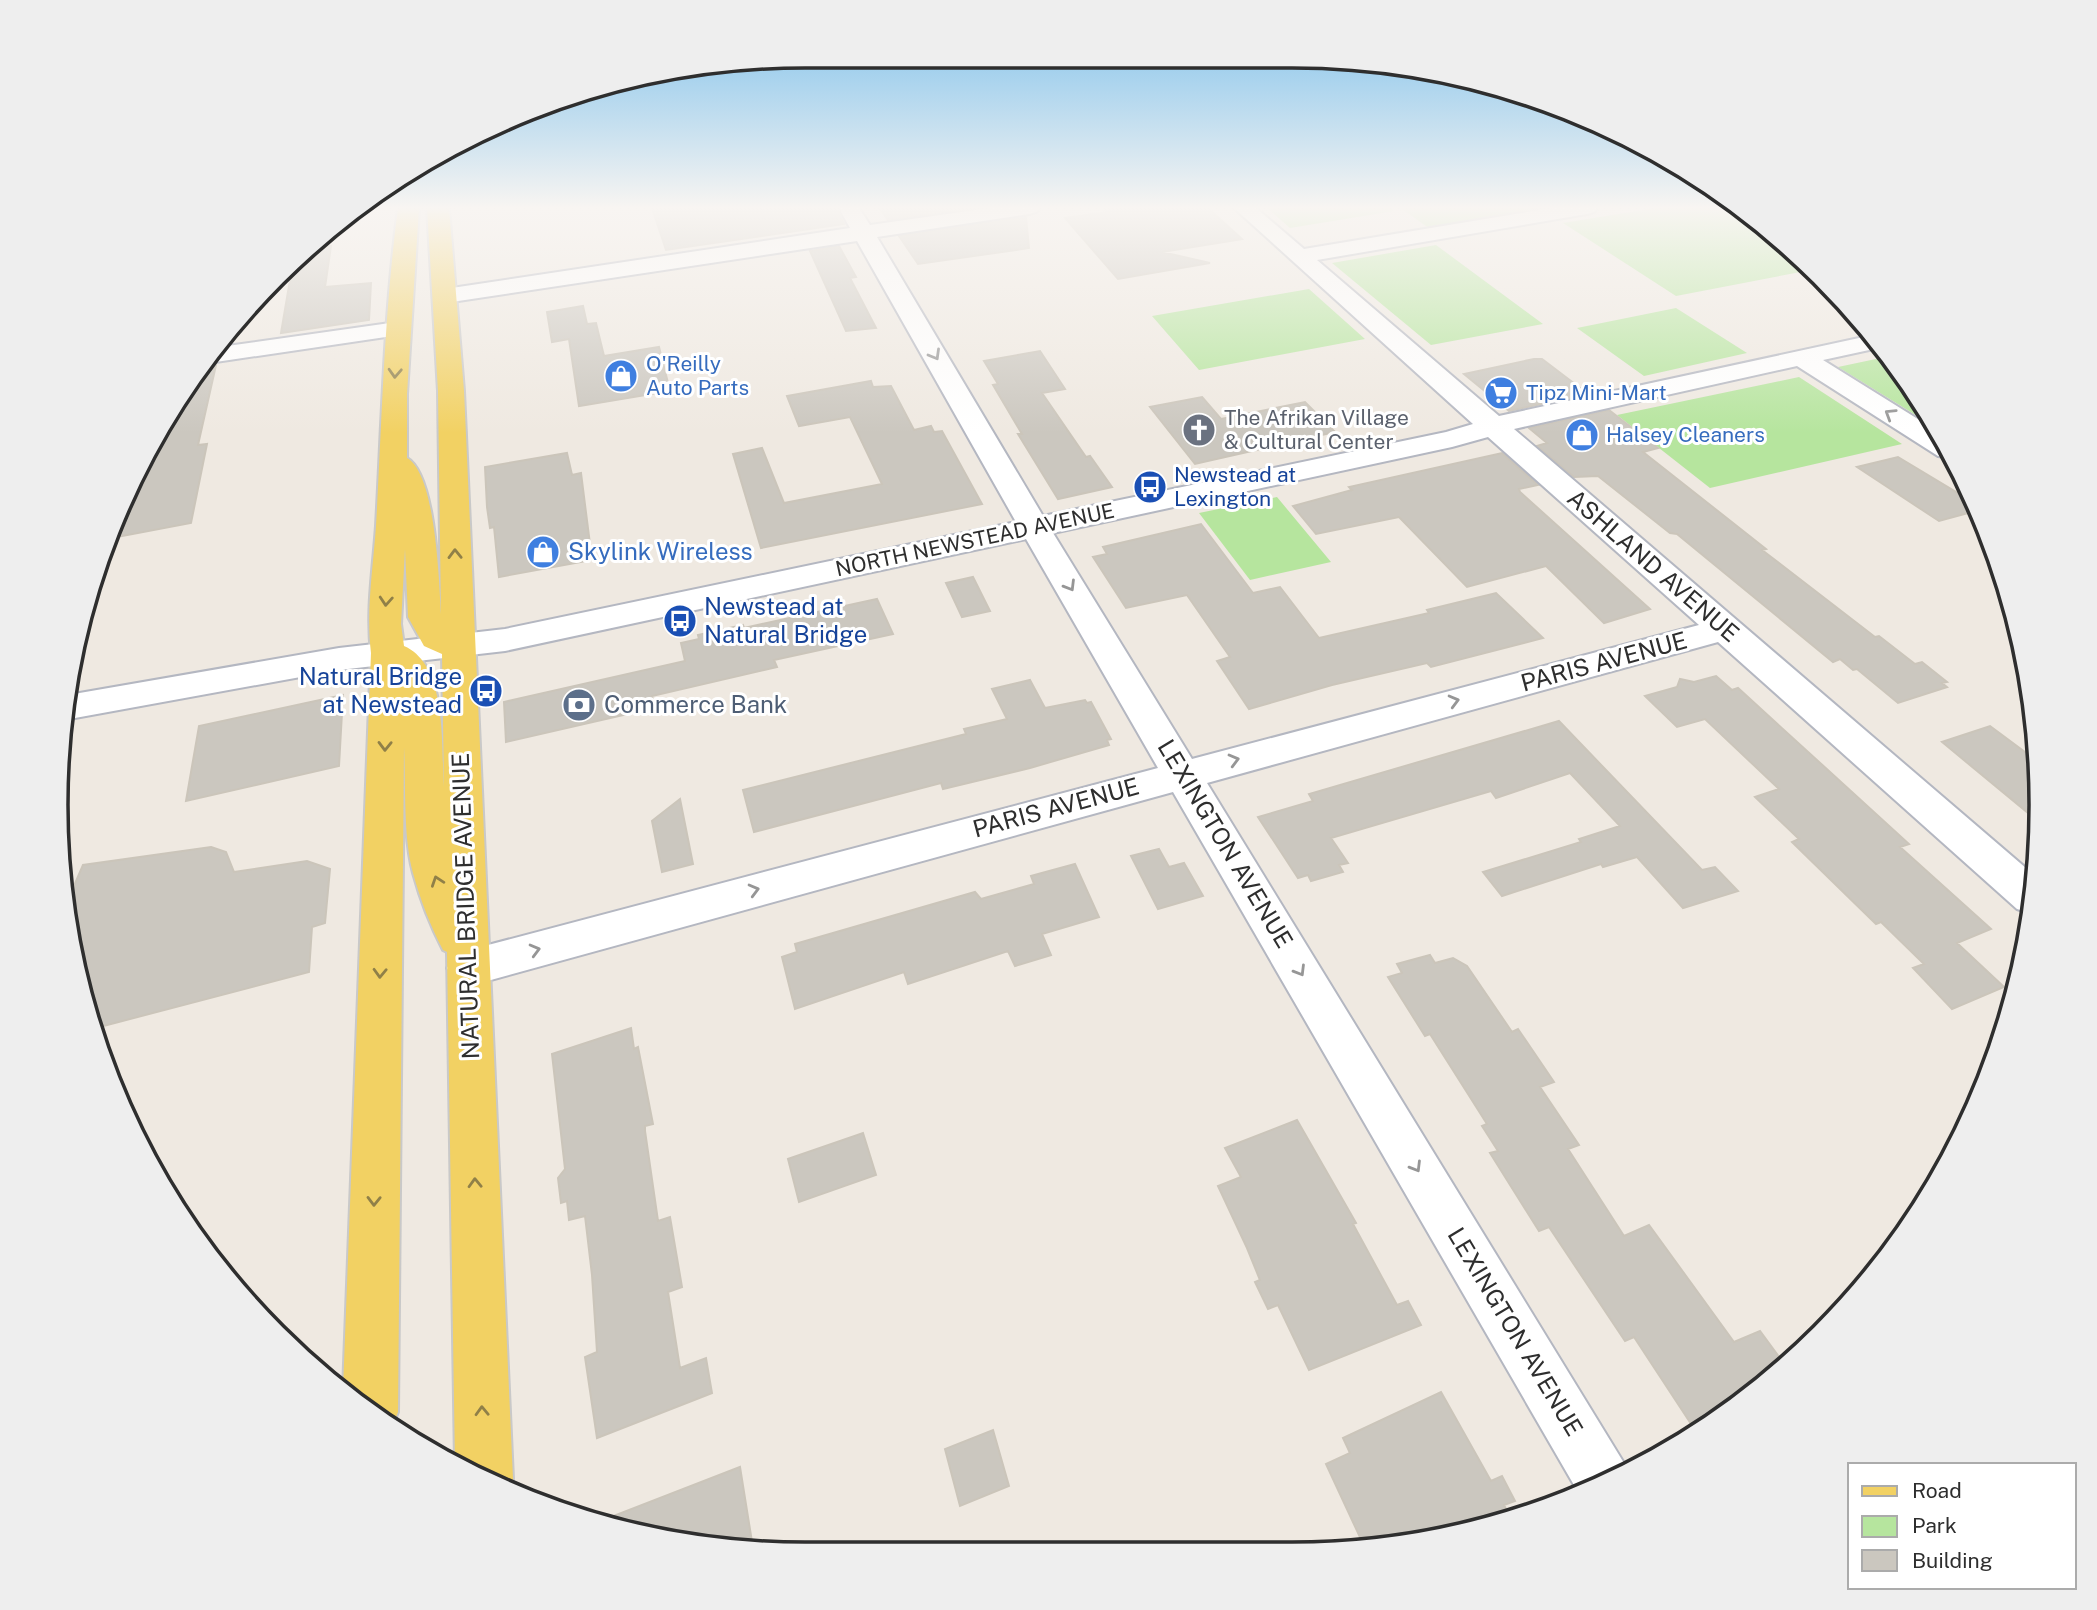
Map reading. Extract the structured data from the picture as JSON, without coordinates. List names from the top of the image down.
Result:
{
  "streets": {
    "main road": ["NATURAL BRIDGE AVENUE"],
    "street": [
      "NORTH NEWSTEAD AVENUE",
      "ASHLAND AVENUE",
      "PARIS AVENUE",
      "LEXINGTON AVENUE"
    ]
  },
  "crossings": [
    ["NORTH NEWSTEAD AVENUE", "ASHLAND AVENUE"],
    ["NORTH NEWSTEAD AVENUE", "LEXINGTON AVENUE"],
    ["NORTH NEWSTEAD AVENUE", "NATURAL BRIDGE AVENUE"],
    ["ASHLAND AVENUE", "PARIS AVENUE"],
    ["PARIS AVENUE", "LEXINGTON AVENUE"],
    ["PARIS AVENUE", "NATURAL BRIDGE AVENUE"]
  ],
  "one_way": ["PARIS AVENUE", "LEXINGTON AVENUE"],
  "places": {
    "shop": ["O'Reilly Auto Parts", "Halsey Cleaners", "Skylink Wireless"],
    "supermarket": ["Tipz Mini-Mart"],
    "church": ["The Afrikan Village & Cultural Center"],
    "bus stop": ["Newstead at Lexington", "Newstead at Natural Bridge", "Natural Bridge at Newstead"],
    "bank": ["Commerce Bank"]
  },
  "legend": ["Road", "Park", "Building"]
}
